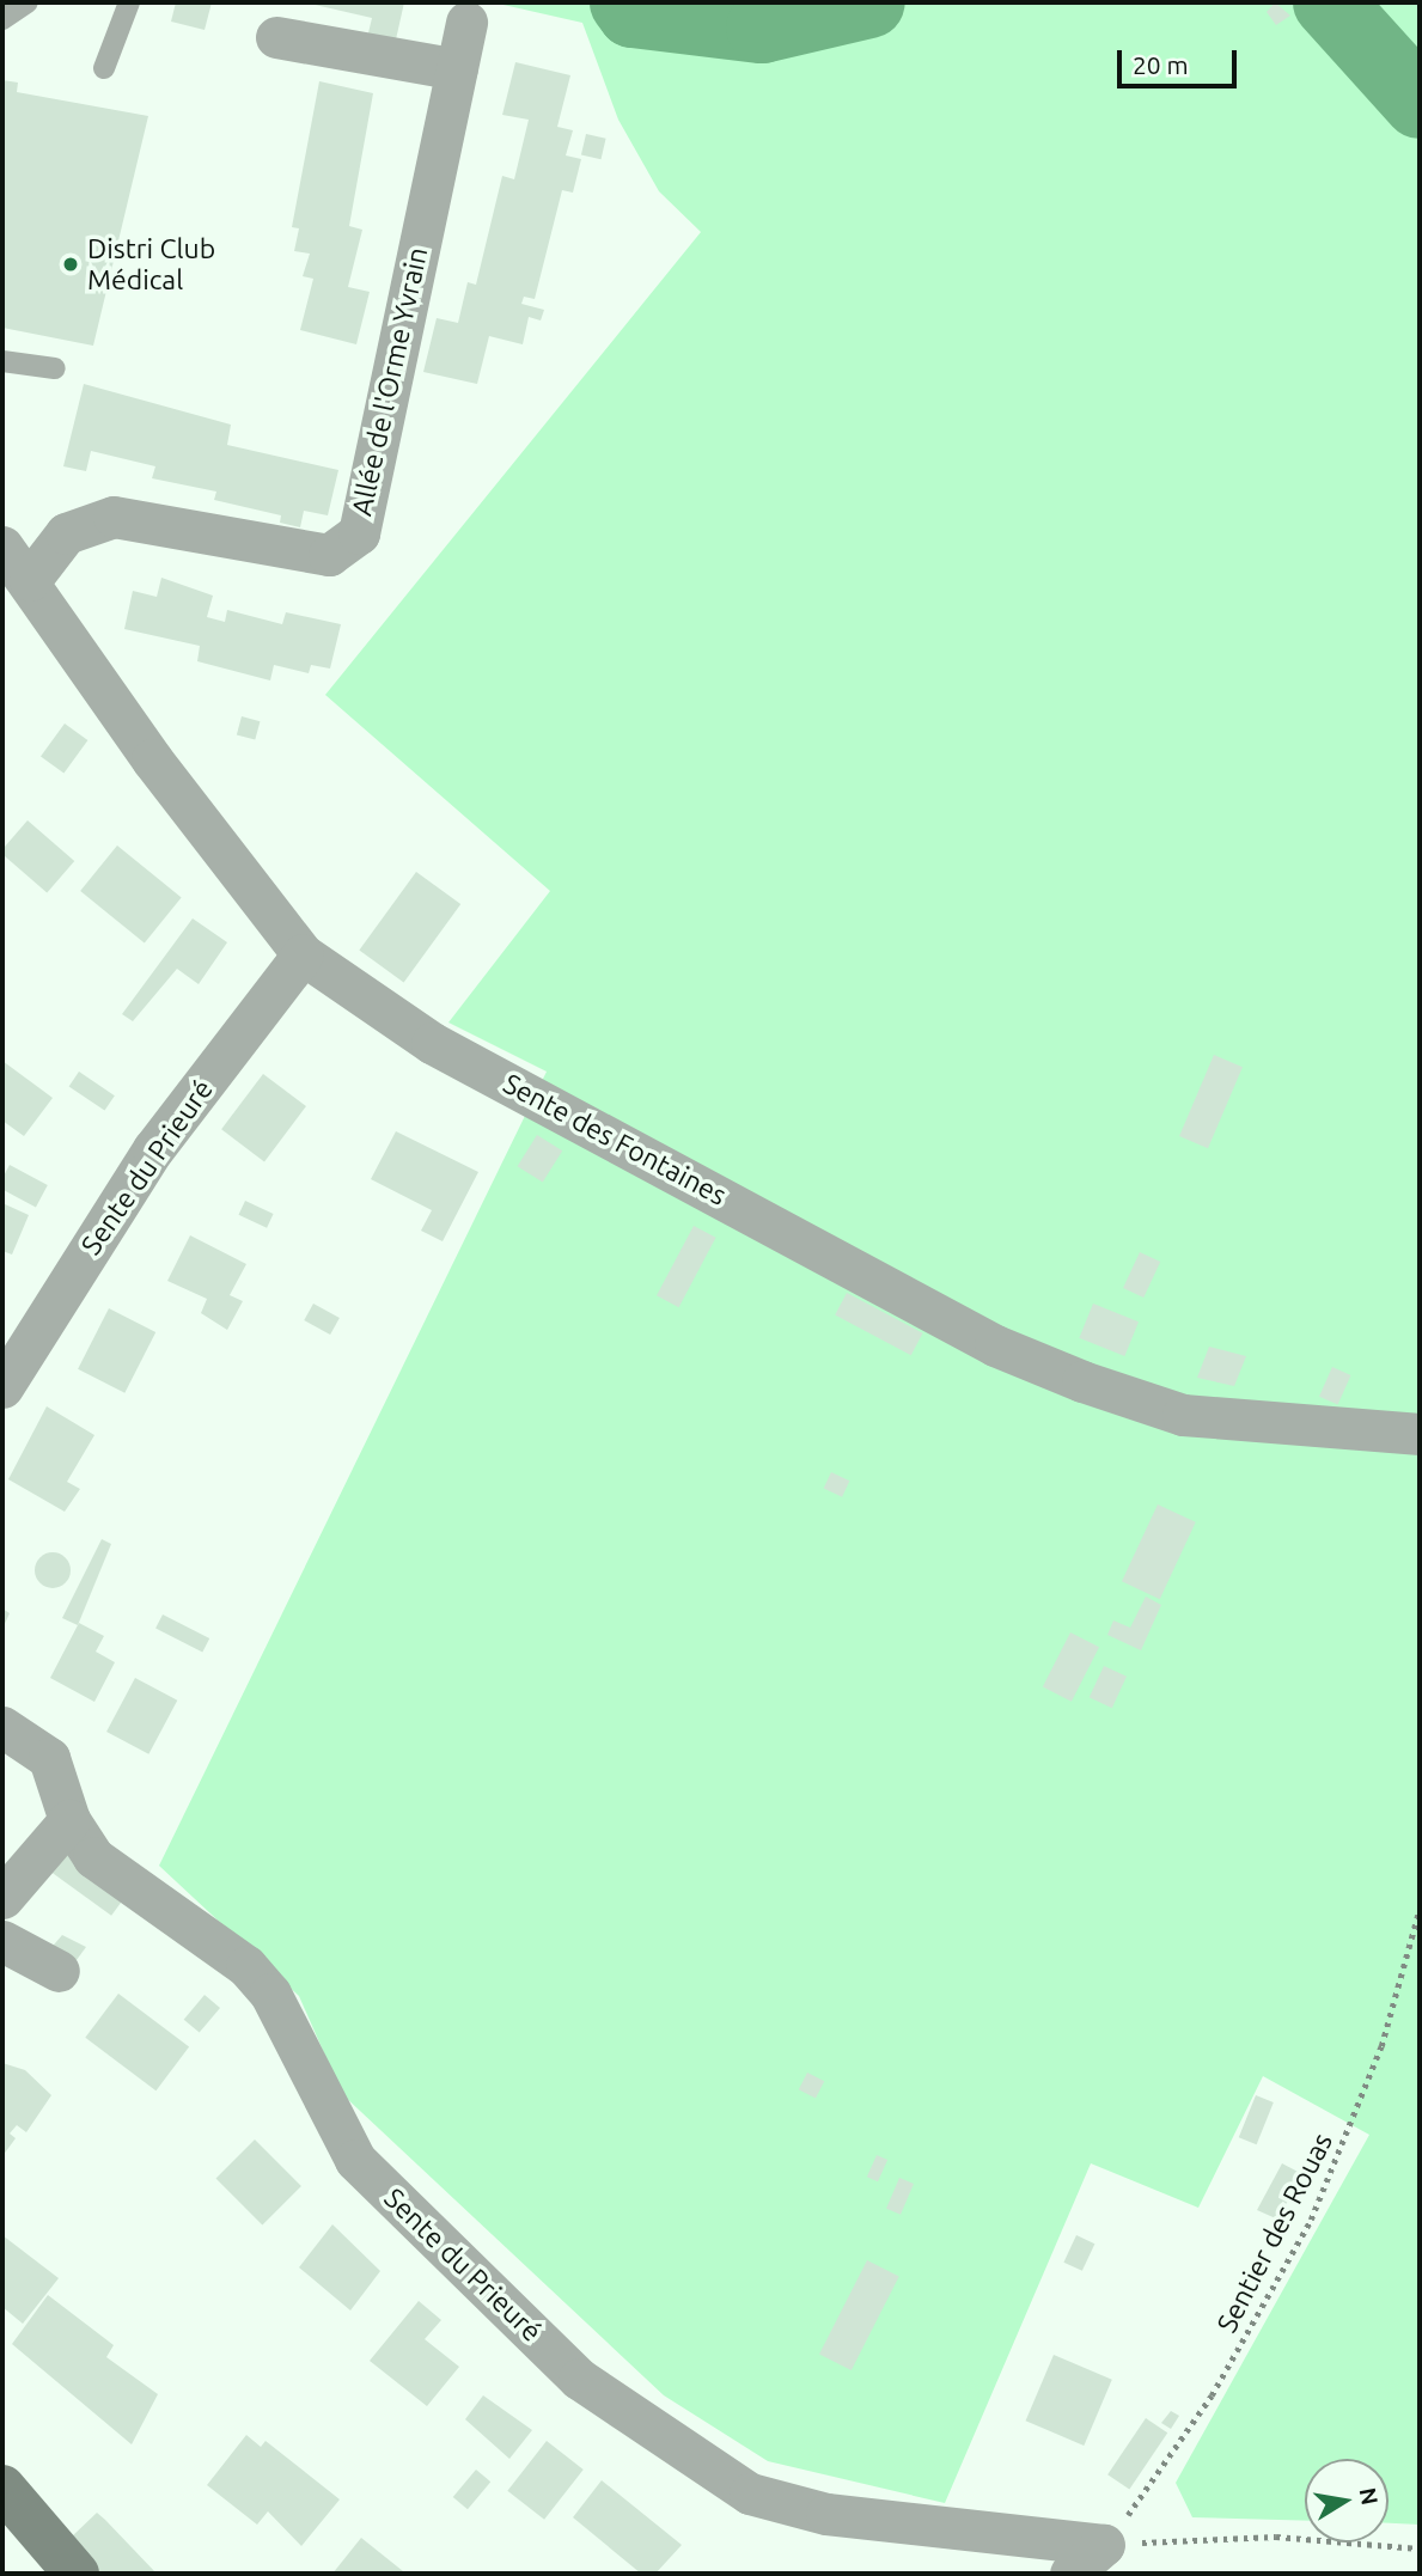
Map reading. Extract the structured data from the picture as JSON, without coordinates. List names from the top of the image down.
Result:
{
  "streets": {
    "street": ["Allée de l'Orme Yvrain", "Sente des Fontaines", "Sente du Prieuré"],
    "path": ["Sentier des Rouas"]
  },
  "crossings": [
    ["Allée de l'Orme Yvrain", "Sente des Fontaines"],
    ["Sente des Fontaines", "Sente du Prieuré"],
    ["Sente du Prieuré", "Sentier des Rouas"]
  ],
  "places": ["Distri Club Médical"],
  "scale_bar": "20 m",
  "north": "right"
}
